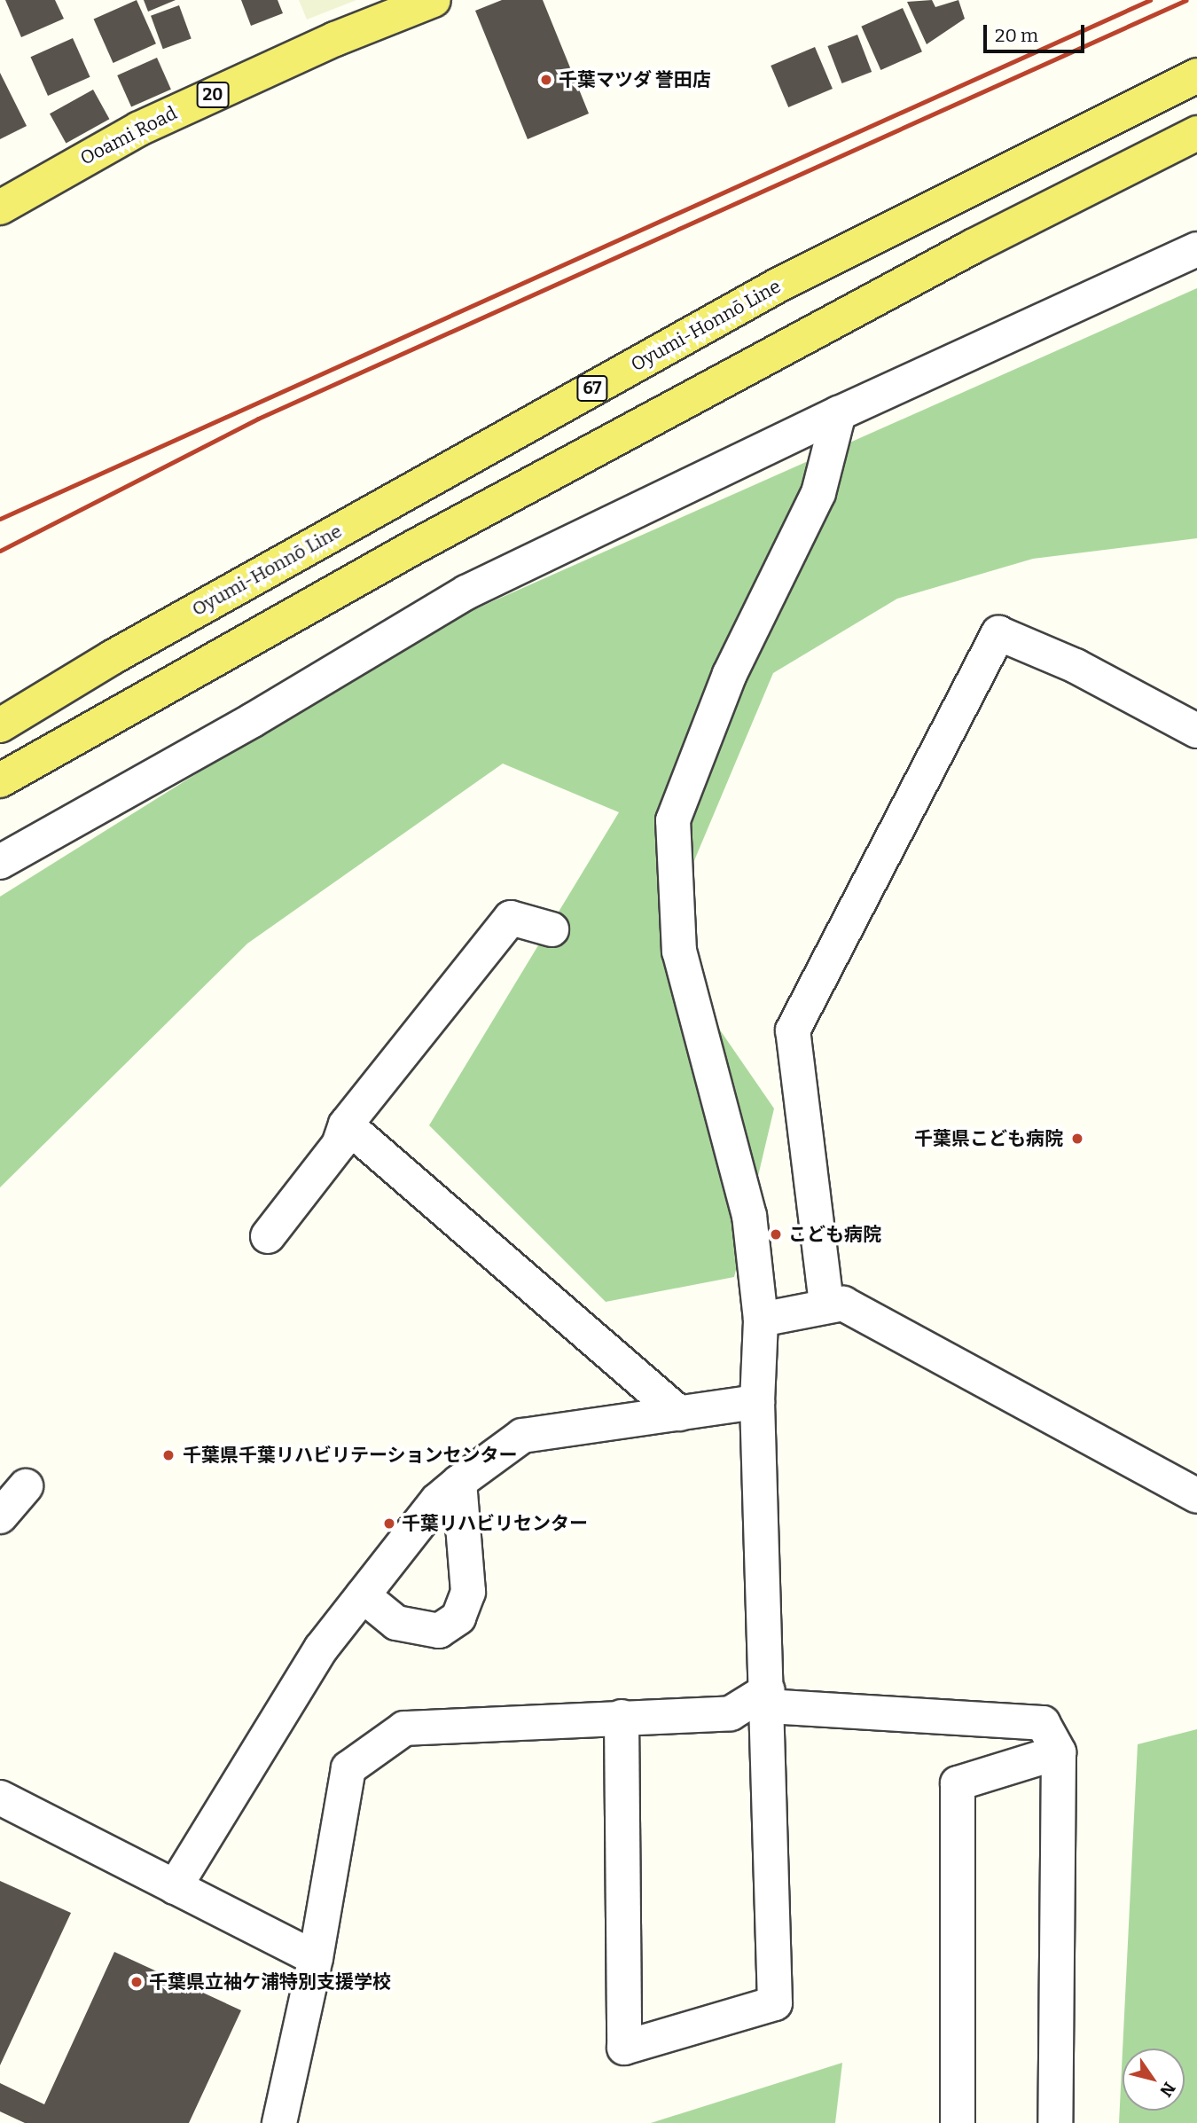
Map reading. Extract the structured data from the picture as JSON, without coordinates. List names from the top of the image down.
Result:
{
  "streets": {
    "main road": [
      "20",
      "Ooami Road",
      "Oyumi-Honnō Line",
      "67"
    ]
  },
  "places": [
    "千葉マツダ 誉田店",
    "千葉県こども病院",
    "こども病院",
    "千葉県千葉リハビリテーションセンター",
    "千葉リハビリセンター",
    "千葉県立袖ケ浦特別支援学校"
  ],
  "scale_bar": "20 m",
  "north": "bottom right"
}
